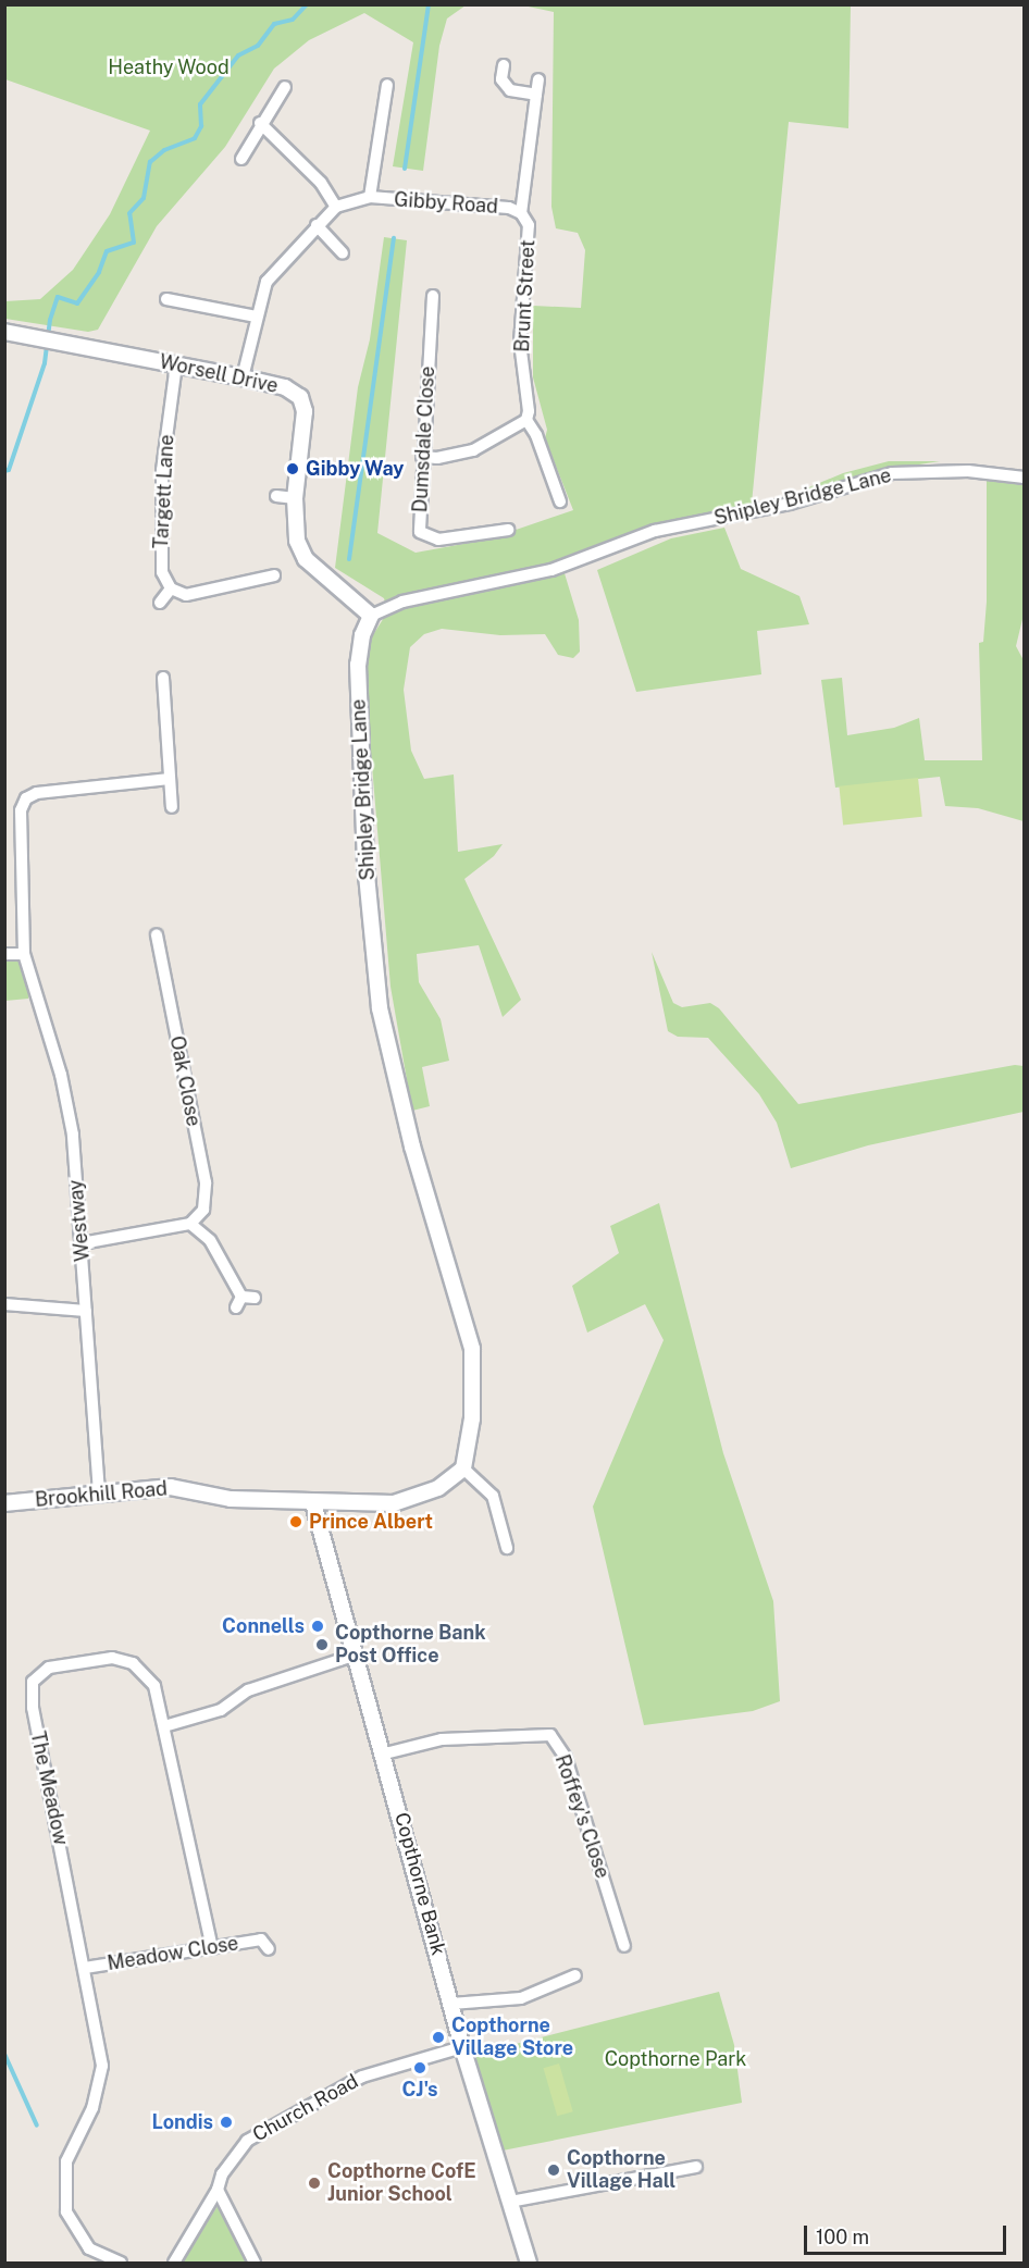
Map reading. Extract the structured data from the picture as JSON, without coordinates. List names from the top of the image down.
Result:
{
  "streets": {
    "street": [
      "Gibby Road",
      "Brunt Street",
      "Worsell Drive",
      "Dumsdale Close",
      "Targett Lane",
      "Shipley Bridge Lane",
      "Oak Close",
      "Westway",
      "Brookhill Road",
      "The Meadow",
      "Roffey's Close",
      "Copthorne Bank",
      "Meadow Close",
      "Church Road"
    ]
  },
  "crossings": [
    ["Gibby Road", "Brunt Street"],
    ["Gibby Road", "Worsell Drive"],
    ["Worsell Drive", "Targett Lane"],
    ["Worsell Drive", "Shipley Bridge Lane"],
    ["Westway", "Brookhill Road"],
    ["Brookhill Road", "Copthorne Bank"],
    ["The Meadow", "Meadow Close"],
    ["Roffey's Close", "Copthorne Bank"],
    ["Copthorne Bank", "Church Road"]
  ],
  "parks": ["Heathy Wood", "Copthorne Park"],
  "places": [
    "Gibby Way",
    "Prince Albert",
    "Connells",
    "Copthorne Bank Post Office",
    "Copthorne Village Store",
    "CJ's",
    "Londis",
    "Copthorne Village Hall",
    "Copthorne CofE Junior School"
  ],
  "scale_bar": "100 m"
}
